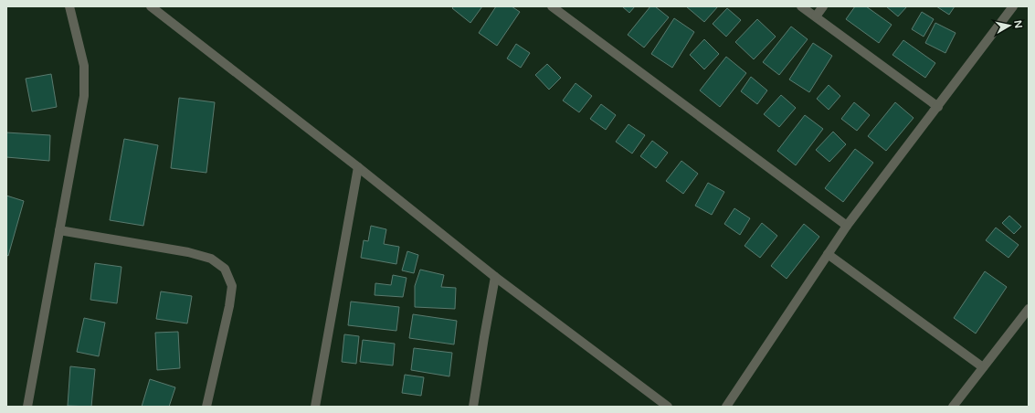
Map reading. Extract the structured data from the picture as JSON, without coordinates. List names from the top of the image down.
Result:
{
  "north": "right"
}
